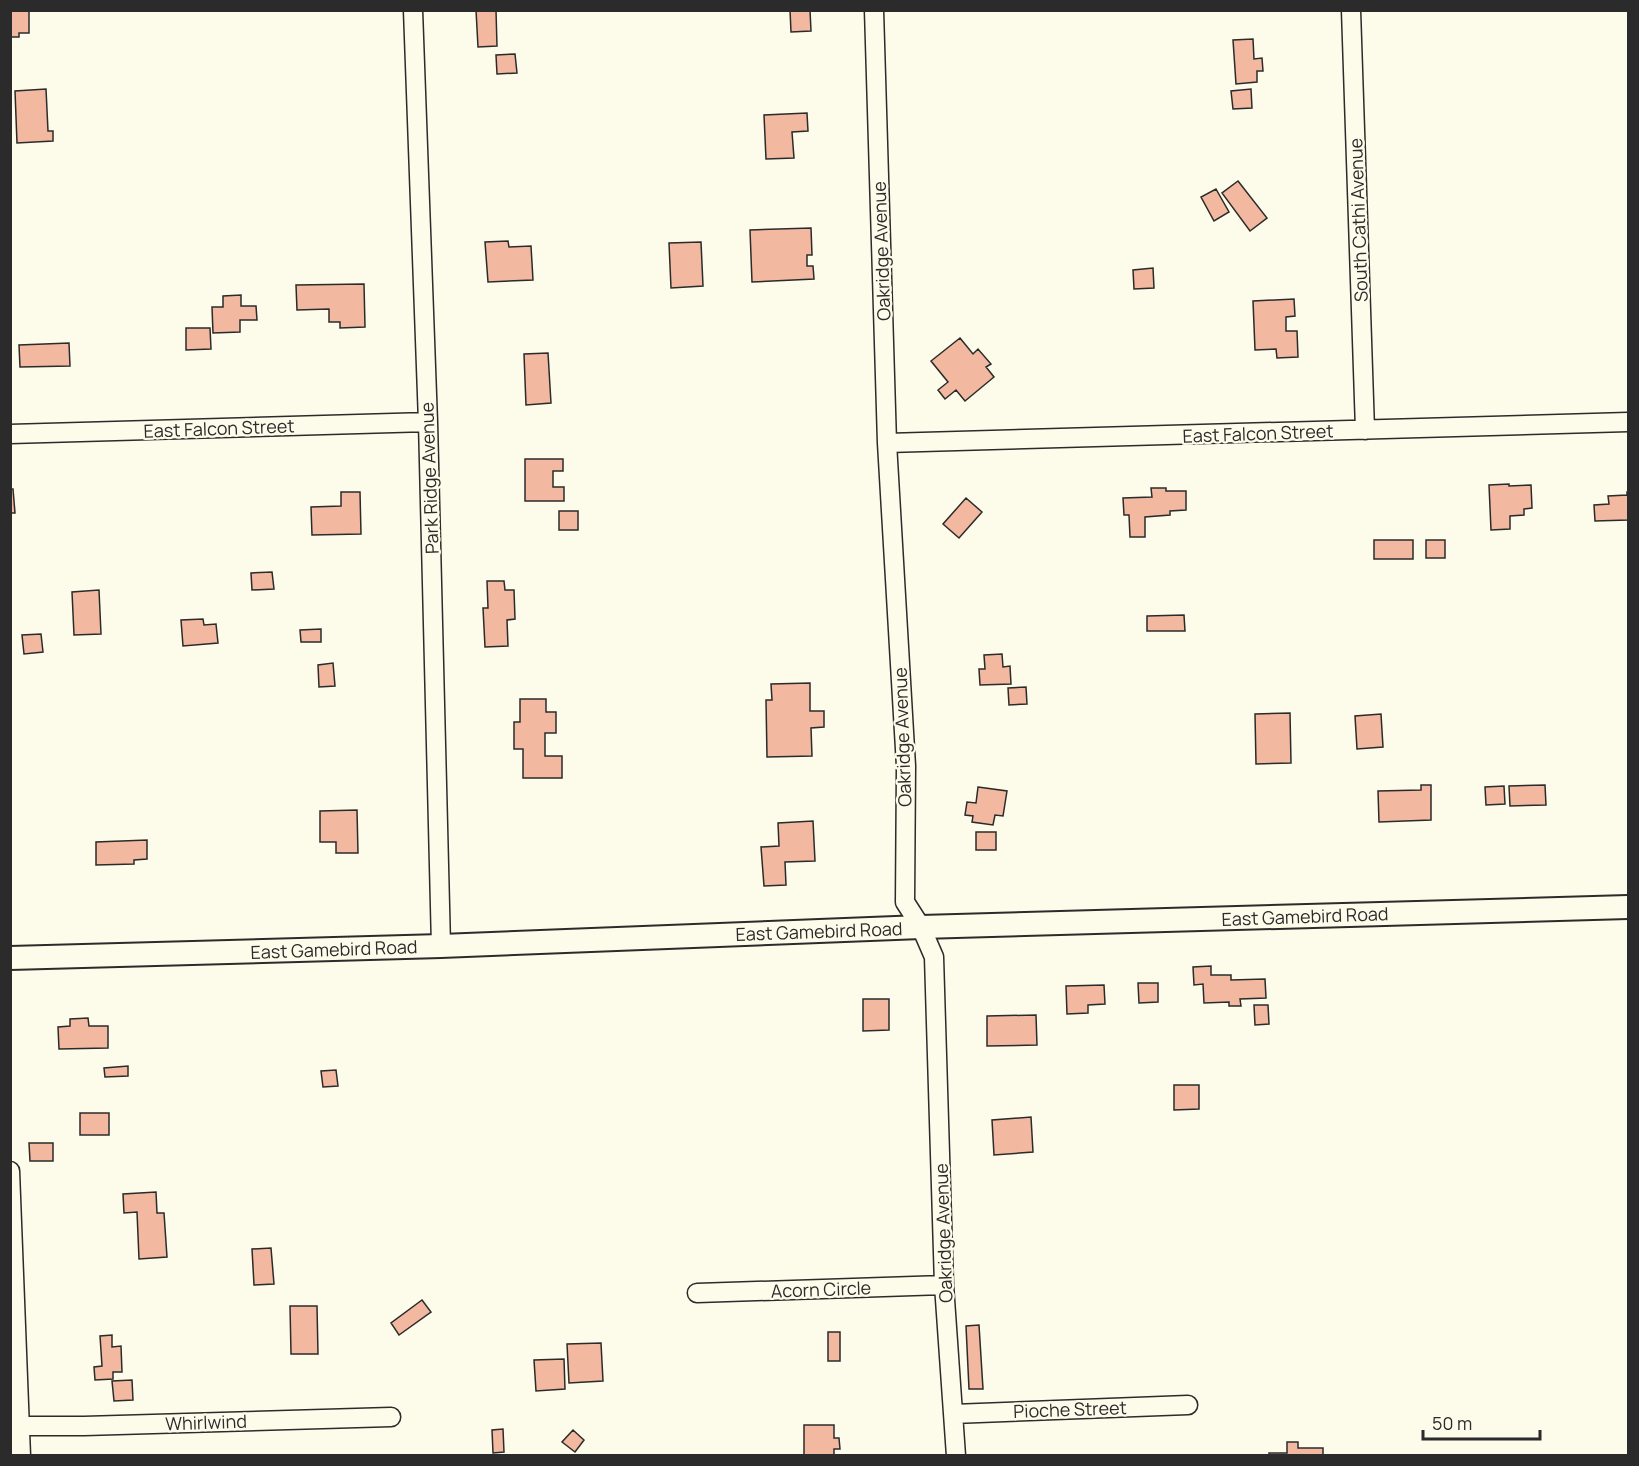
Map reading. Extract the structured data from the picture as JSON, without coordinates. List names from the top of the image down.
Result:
{
  "streets": {
    "main road": ["East Gamebird Road"],
    "street": [
      "South Cathi Avenue",
      "Oakridge Avenue",
      "East Falcon Street",
      "Park Ridge Avenue",
      "Acorn Circle",
      "Pioche Street",
      "Whirlwind"
    ]
  },
  "crossings": [
    ["South Cathi Avenue", "East Falcon Street"],
    ["Oakridge Avenue", "East Falcon Street"],
    ["Oakridge Avenue", "East Gamebird Road"],
    ["Oakridge Avenue", "Acorn Circle"],
    ["Oakridge Avenue", "Pioche Street"],
    ["East Falcon Street", "Park Ridge Avenue"],
    ["Park Ridge Avenue", "East Gamebird Road"]
  ],
  "scale_bar": "50 m"
}
